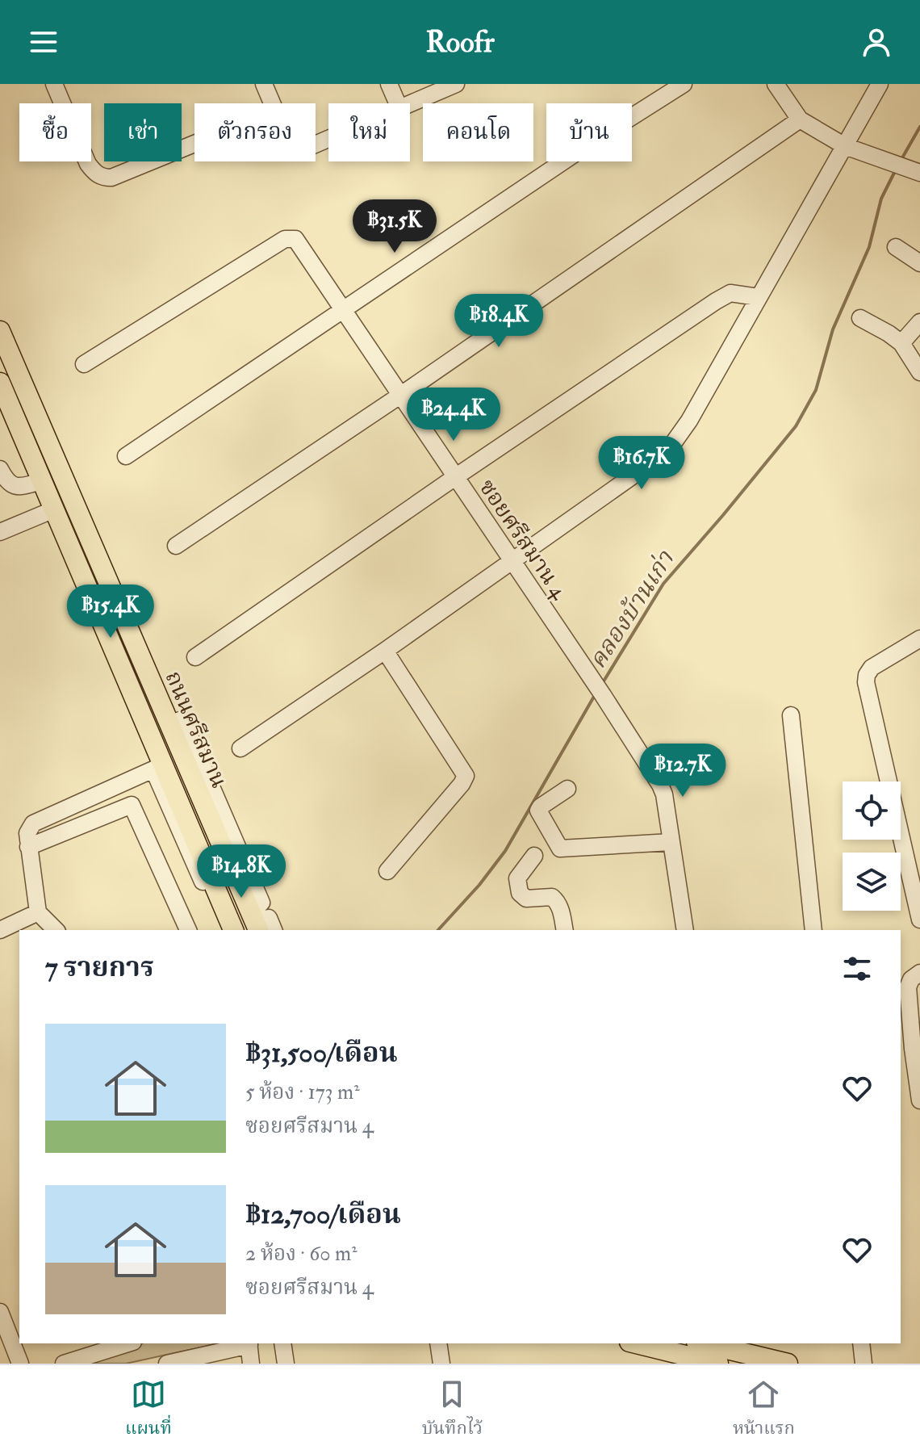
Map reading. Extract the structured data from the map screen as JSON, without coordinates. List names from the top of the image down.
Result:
{
  "streets": {
    "main road": ["ถนนศรีสมาน"],
    "street": ["ซอยศรีสมาน 4"]
  },
  "water": ["คลองบ้านเก่า"],
  "page": {
    "header": "Roofr",
    "chip": [
      "ซื้อ",
      "เช่า",
      "ตัวกรอง",
      "ใหม่",
      "คอนโด",
      "บ้าน"
    ],
    "price": [
      "฿31.5K",
      "฿18.4K",
      "฿24.4K",
      "฿16.7K",
      "฿15.4K",
      "฿12.7K",
      "฿14.8K"
    ],
    "heading": "7 รายการ",
    "list": [
      {
        "name": "฿31,500/เดือน",
        "note": "5 ห้อง · 173 m² · ซอยศรีสมาน 4"
      },
      {
        "name": "฿12,700/เดือน",
        "note": "2 ห้อง · 60 m² · ซอยศรีสมาน 4"
      }
    ],
    "tabs": ["แผนที่", "บันทึกไว้", "หน้าแรก"]
  }
}
